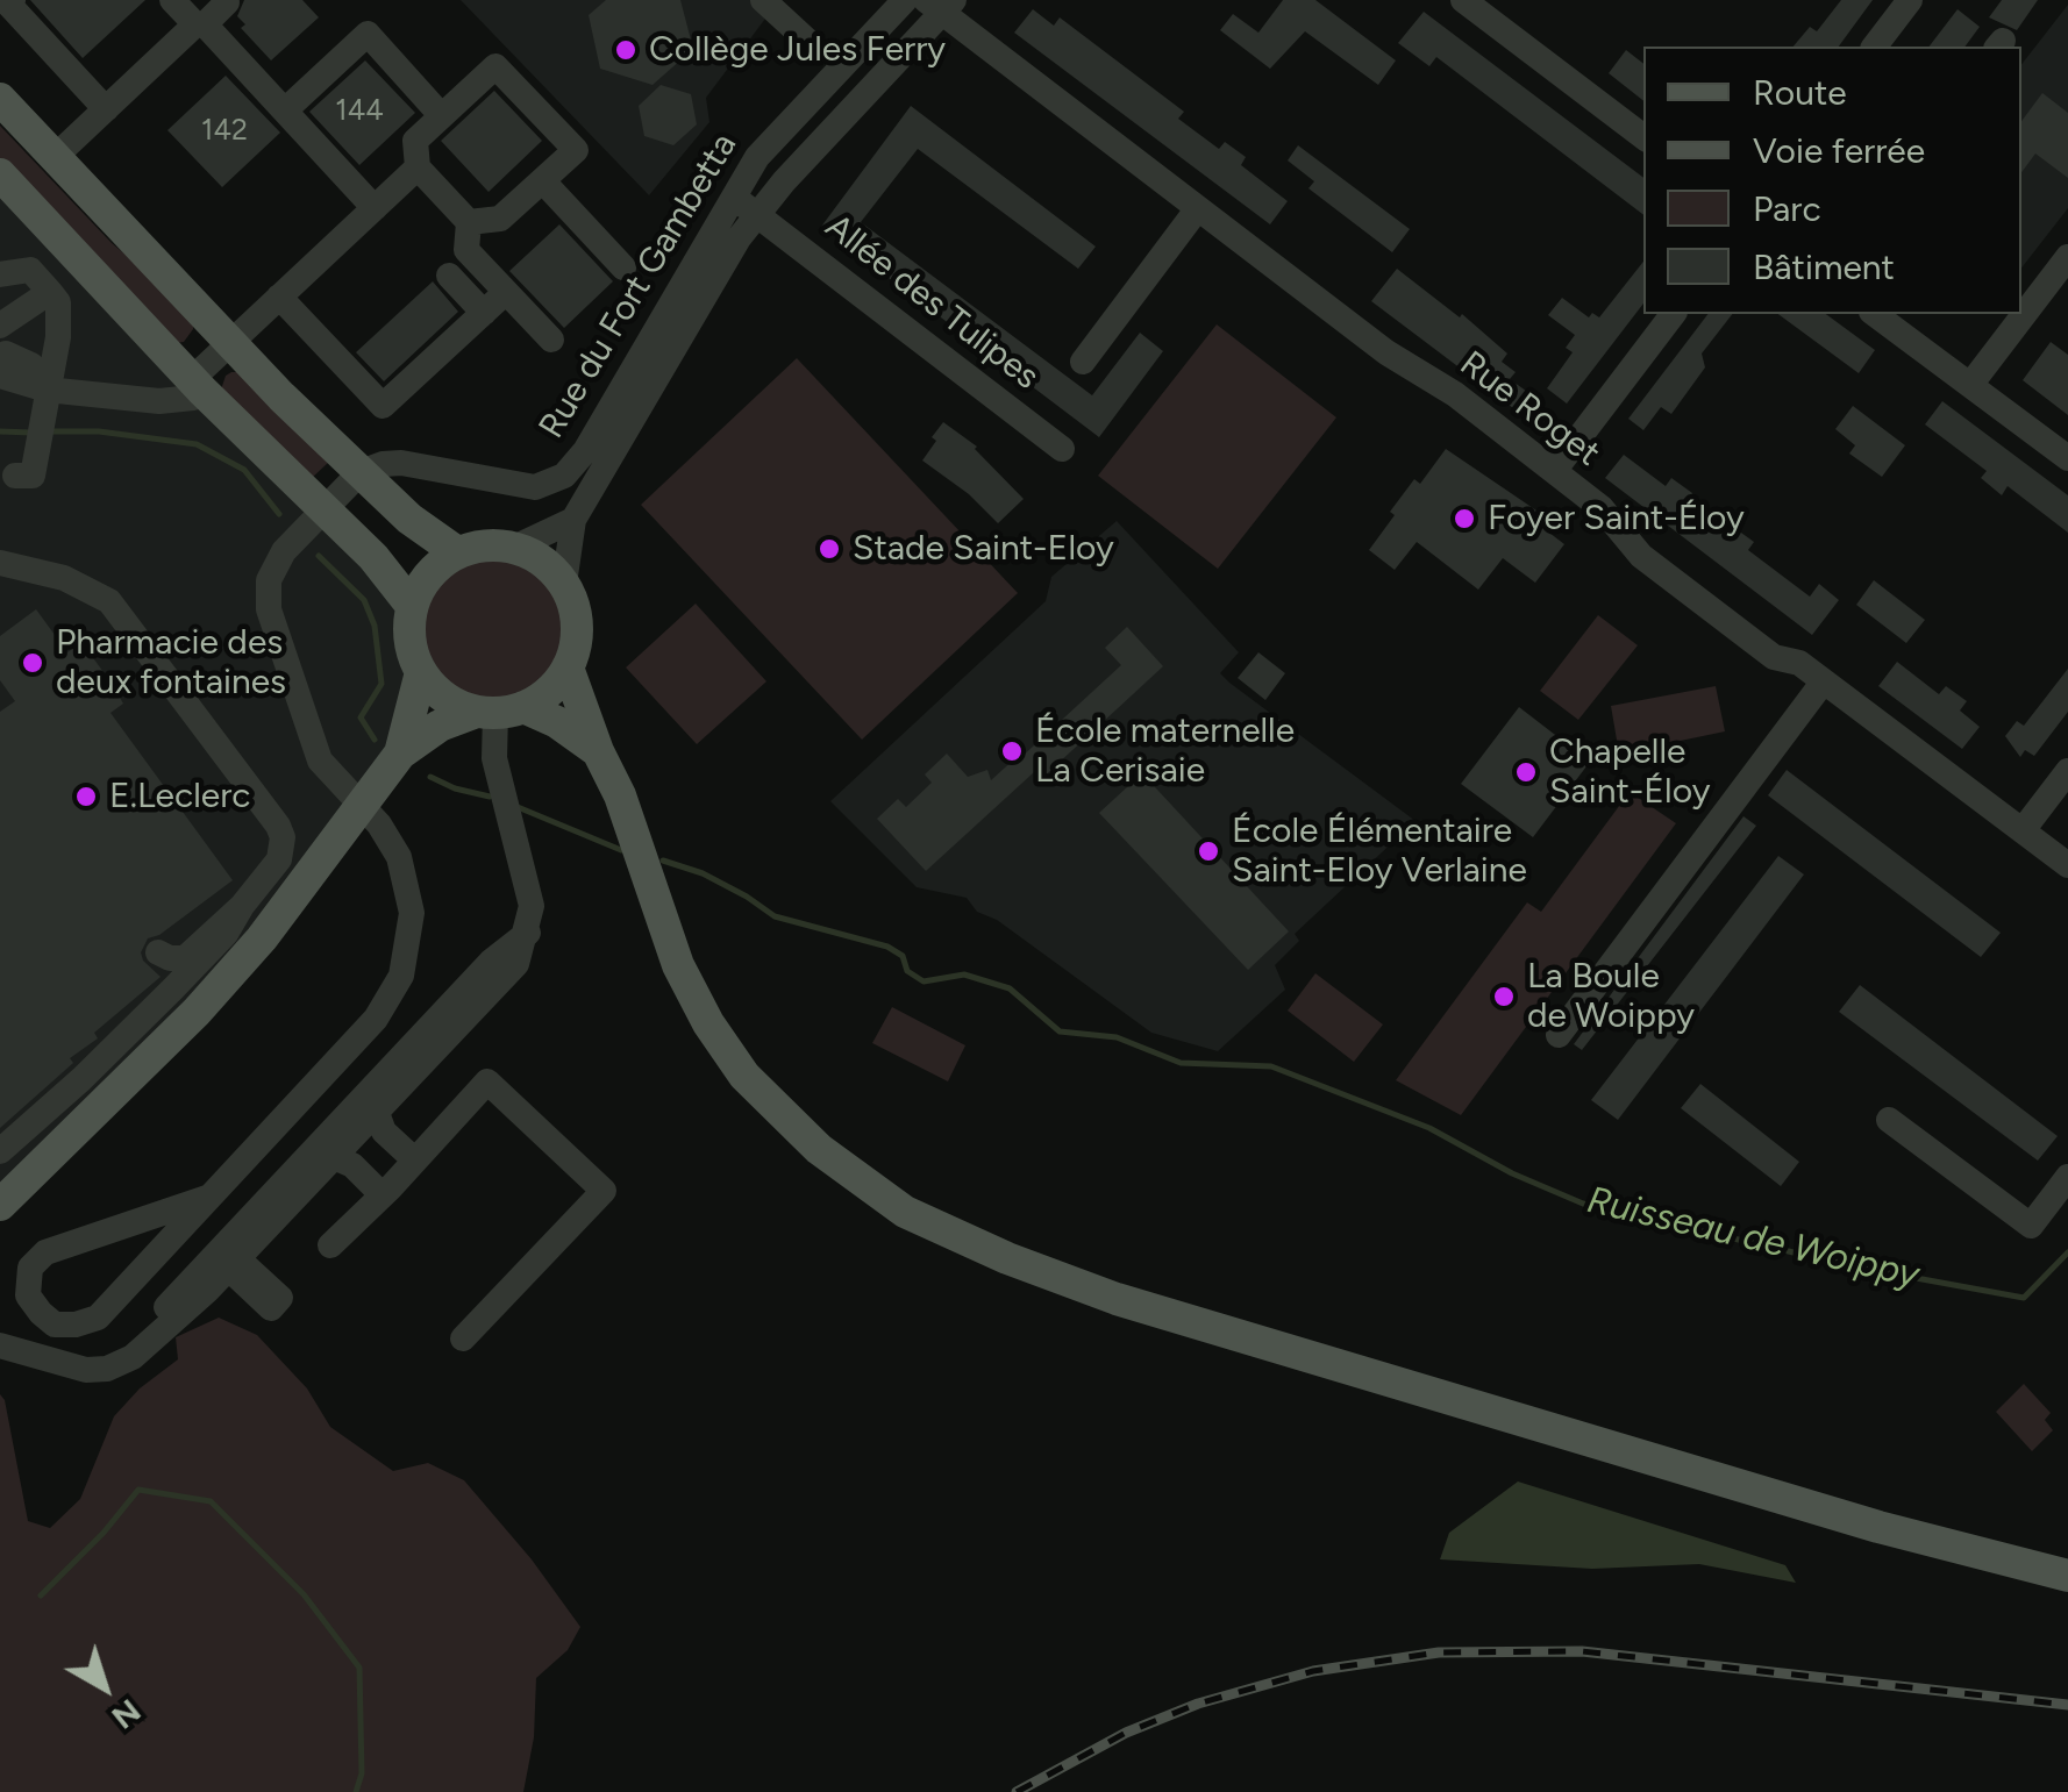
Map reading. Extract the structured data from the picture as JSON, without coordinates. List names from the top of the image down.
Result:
{
  "streets": {
    "street": ["Rue du Fort Gambetta", "Allée des Tulipes", "Rue Roget"]
  },
  "crossings": [
    ["Rue du Fort Gambetta", "Allée des Tulipes"],
    ["Rue du Fort Gambetta", "Rue Roget"]
  ],
  "water": ["Ruisseau de Woippy"],
  "places": [
    "Collège Jules Ferry",
    "Foyer Saint-Éloy",
    "Stade Saint-Eloy",
    "Pharmacie des deux fontaines",
    "École maternelle La Cerisaie",
    "Chapelle Saint-Éloy",
    "E.Leclerc",
    "École Élémentaire Saint-Eloy Verlaine",
    "La Boule de Woippy"
  ],
  "house_numbers": ["144", "142"],
  "legend": [
    "Route",
    "Voie ferrée",
    "Parc",
    "Bâtiment"
  ],
  "north": "bottom right"
}
